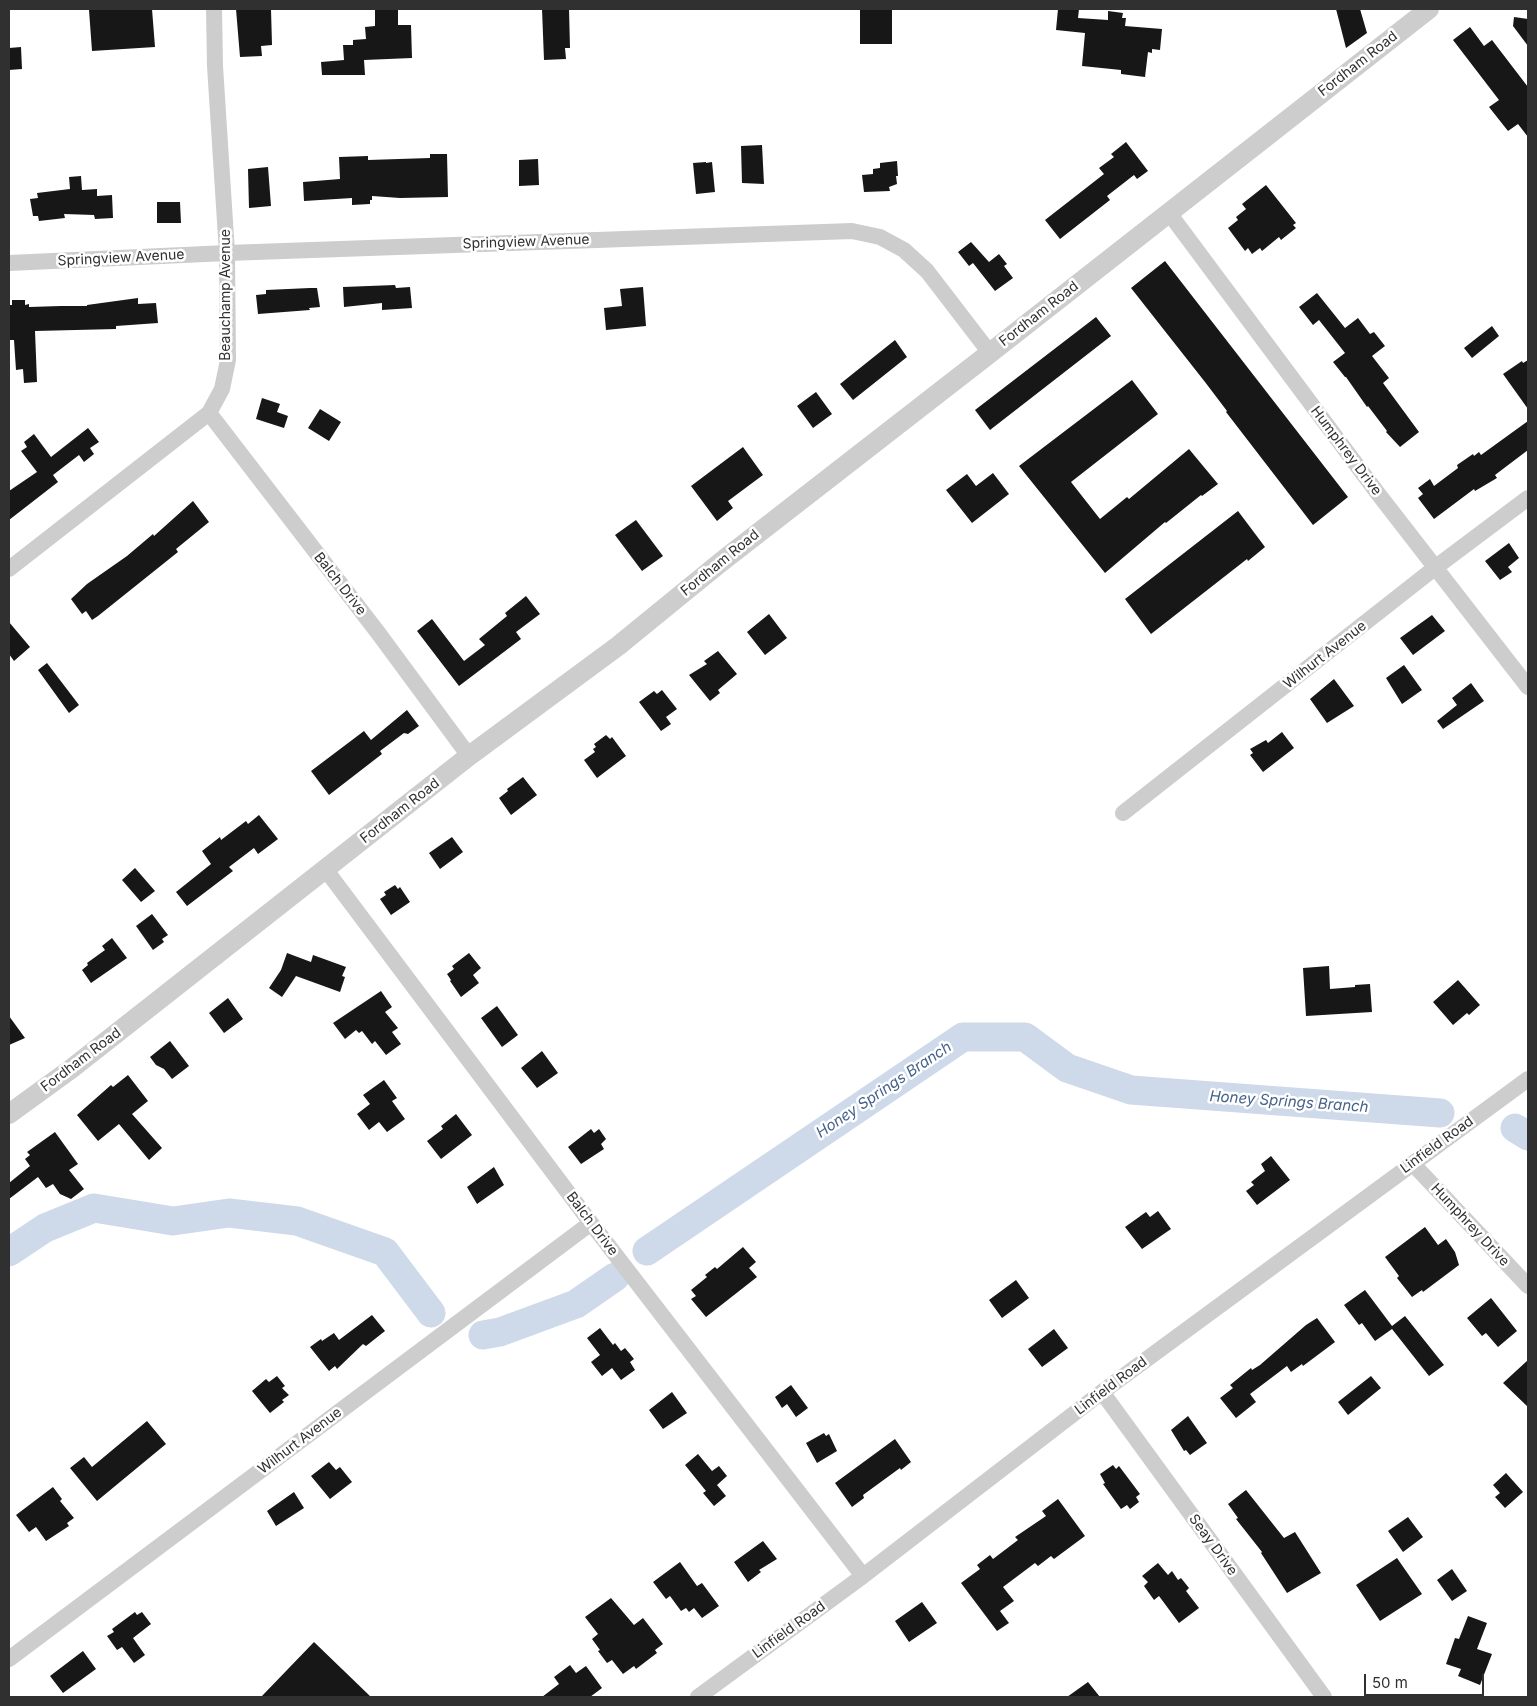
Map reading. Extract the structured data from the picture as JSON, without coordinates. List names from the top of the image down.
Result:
{
  "streets": {
    "street": [
      "Fordham Road",
      "Springview Avenue",
      "Beauchamp Avenue",
      "Humphrey Drive",
      "Balch Drive",
      "Wilhurt Avenue",
      "Linfield Road",
      "Seay Drive"
    ]
  },
  "crossings": [
    ["Fordham Road", "Springview Avenue"],
    ["Fordham Road", "Humphrey Drive"],
    ["Fordham Road", "Balch Drive"],
    ["Springview Avenue", "Beauchamp Avenue"],
    ["Beauchamp Avenue", "Balch Drive"],
    ["Humphrey Drive", "Wilhurt Avenue"],
    ["Humphrey Drive", "Linfield Road"],
    ["Balch Drive", "Wilhurt Avenue"],
    ["Balch Drive", "Linfield Road"],
    ["Linfield Road", "Seay Drive"]
  ],
  "water": ["Honey Springs Branch"],
  "scale_bar": "50 m"
}
